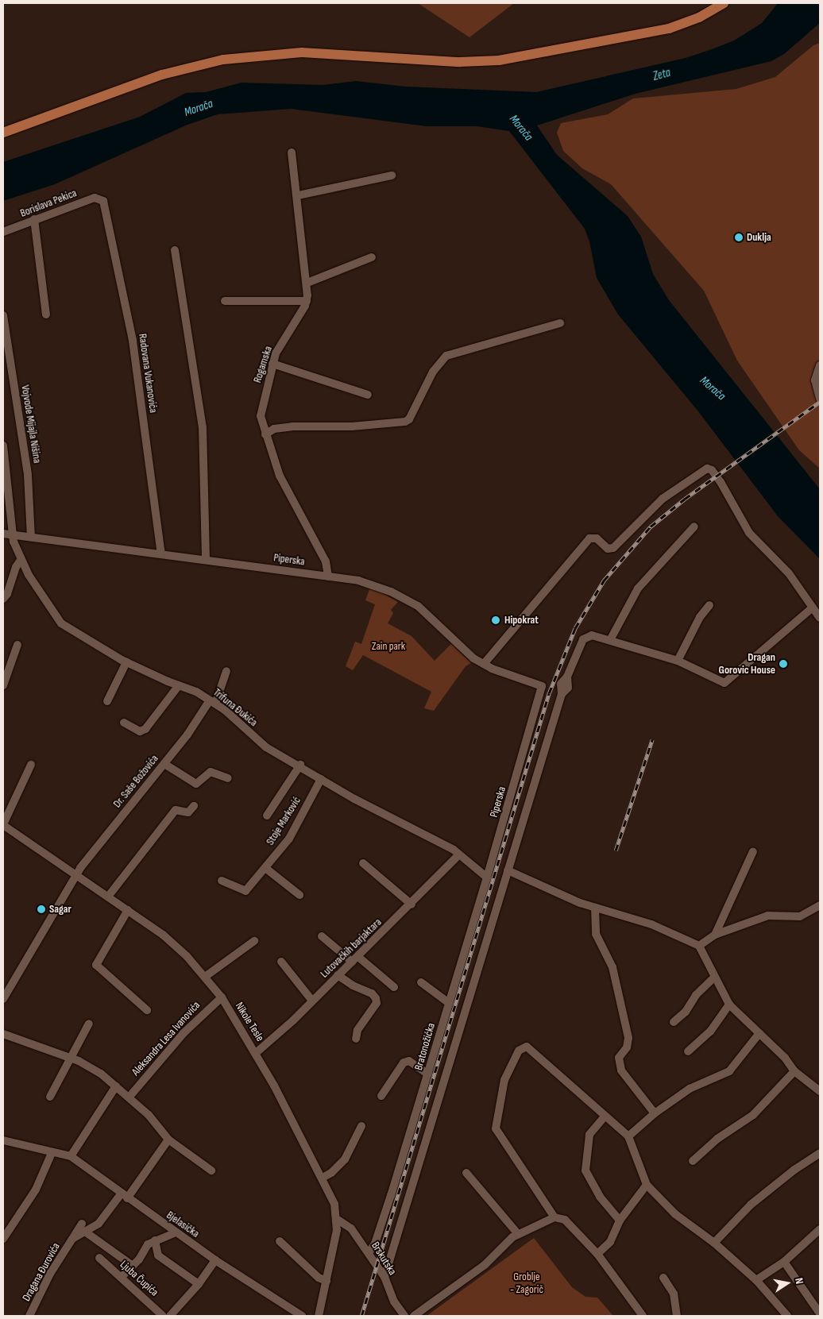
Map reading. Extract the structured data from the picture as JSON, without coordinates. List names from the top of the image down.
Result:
{
  "streets": {
    "street": [
      "Borislava Pekica",
      "Rogamska",
      "Radovana Vukanovića",
      "Vojvode Mijajla Nišina",
      "Piperska",
      "Trifuna Đukića",
      "Dr. Saše Božovića",
      "Stoje Marković",
      "Lutovačkih barjaktara",
      "Nikole Tesle",
      "Aleksandra Lesa Ivanovića",
      "Bratonožićka",
      "Bjelasička",
      "Brskutska",
      "Dragana Đurovića",
      "Ljuba Čupića"
    ]
  },
  "crossings": [
    ["Borislava Pekica", "Radovana Vukanovića"],
    ["Rogamska", "Piperska"],
    ["Radovana Vukanovića", "Piperska"],
    ["Vojvode Mijajla Nišina", "Piperska"],
    ["Piperska", "Trifuna Đukića"],
    ["Piperska", "Bratonožićka"],
    ["Trifuna Đukića", "Dr. Saše Božovića"],
    ["Trifuna Đukića", "Stoje Marković"],
    ["Trifuna Đukića", "Lutovačkih barjaktara"],
    ["Dr. Saše Božovića", "Nikole Tesle"],
    ["Lutovačkih barjaktara", "Nikole Tesle"],
    ["Nikole Tesle", "Aleksandra Lesa Ivanovića"],
    ["Nikole Tesle", "Brskutska"],
    ["Bratonožićka", "Brskutska"],
    ["Bjelasička", "Dragana Đurovića"]
  ],
  "water": ["Zeta", "Morača"],
  "parks": ["Zain park", "Groblje - Zagorič"],
  "places": [
    "Duklja",
    "Hipokrat",
    "Dragan Gorovic House",
    "Sagar"
  ],
  "north": "right"
}
